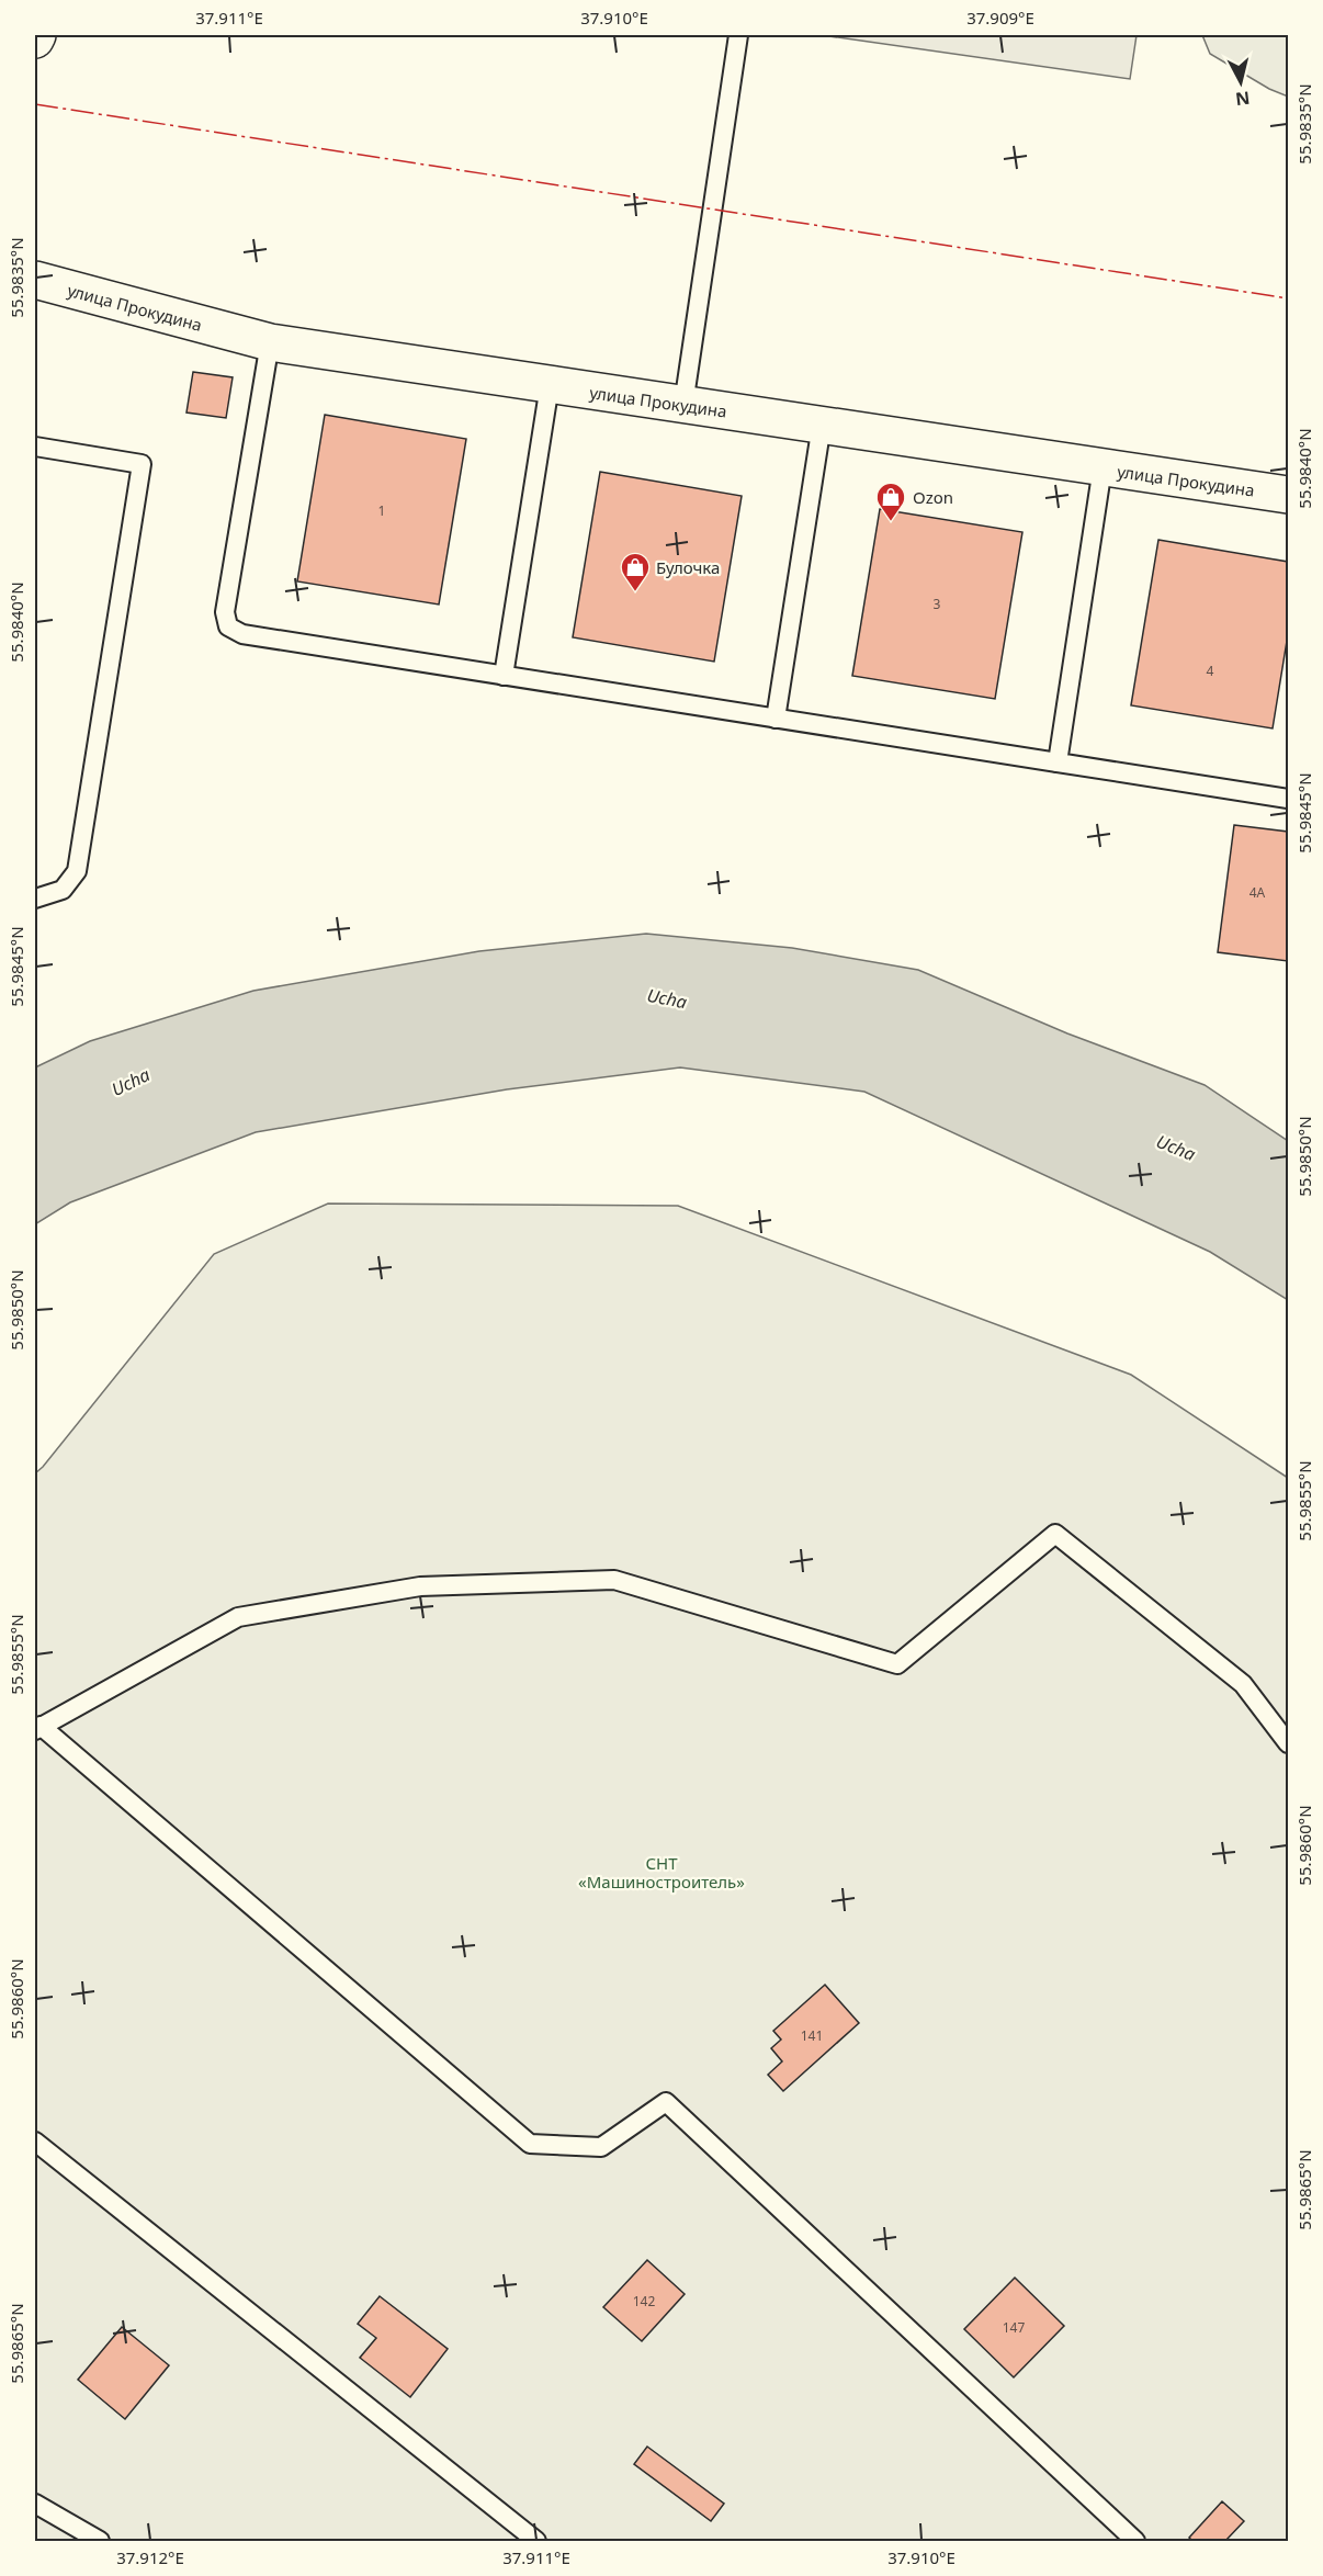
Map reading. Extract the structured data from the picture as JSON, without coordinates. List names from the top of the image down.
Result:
{
  "streets": {
    "street": ["улица Прокудина"]
  },
  "water": ["Ucha"],
  "parks": ["СНТ «Машиностроитель»"],
  "places": {
    "shop": ["Ozon", "Булочка"]
  },
  "house_numbers": [
    "1",
    "3",
    "4",
    "4А",
    "141",
    "142",
    "147"
  ],
  "north": "bottom",
  "coordinates": [
    "37.911°E",
    "37.910°E",
    "37.909°E",
    "55.9835°N",
    "55.9840°N",
    "55.9845°N",
    "55.9850°N",
    "55.9855°N",
    "55.9860°N",
    "55.9865°N",
    "37.912°E"
  ]
}
